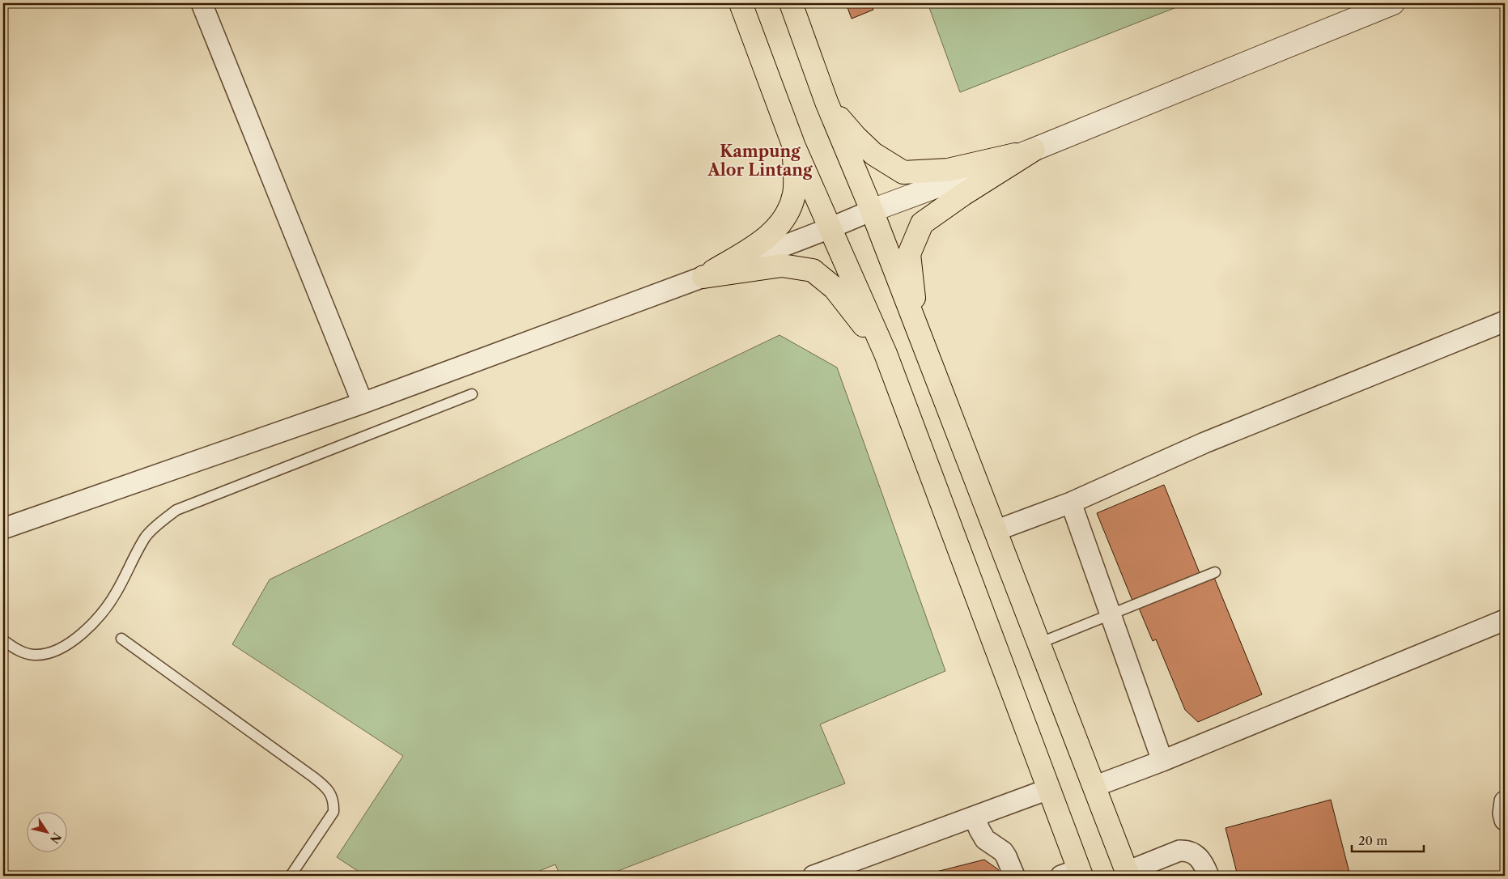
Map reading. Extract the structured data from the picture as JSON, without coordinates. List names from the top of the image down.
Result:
{
  "districts": ["Kampung Alor Lintang"],
  "scale_bar": "20 m",
  "north": "bottom right"
}
